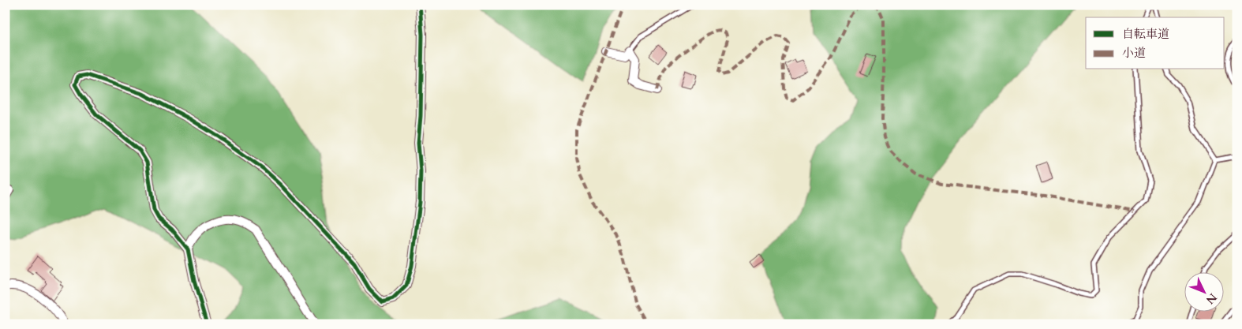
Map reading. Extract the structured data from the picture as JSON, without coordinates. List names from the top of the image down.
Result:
{
  "legend": ["自転車道", "小道"],
  "north": "bottom right"
}
